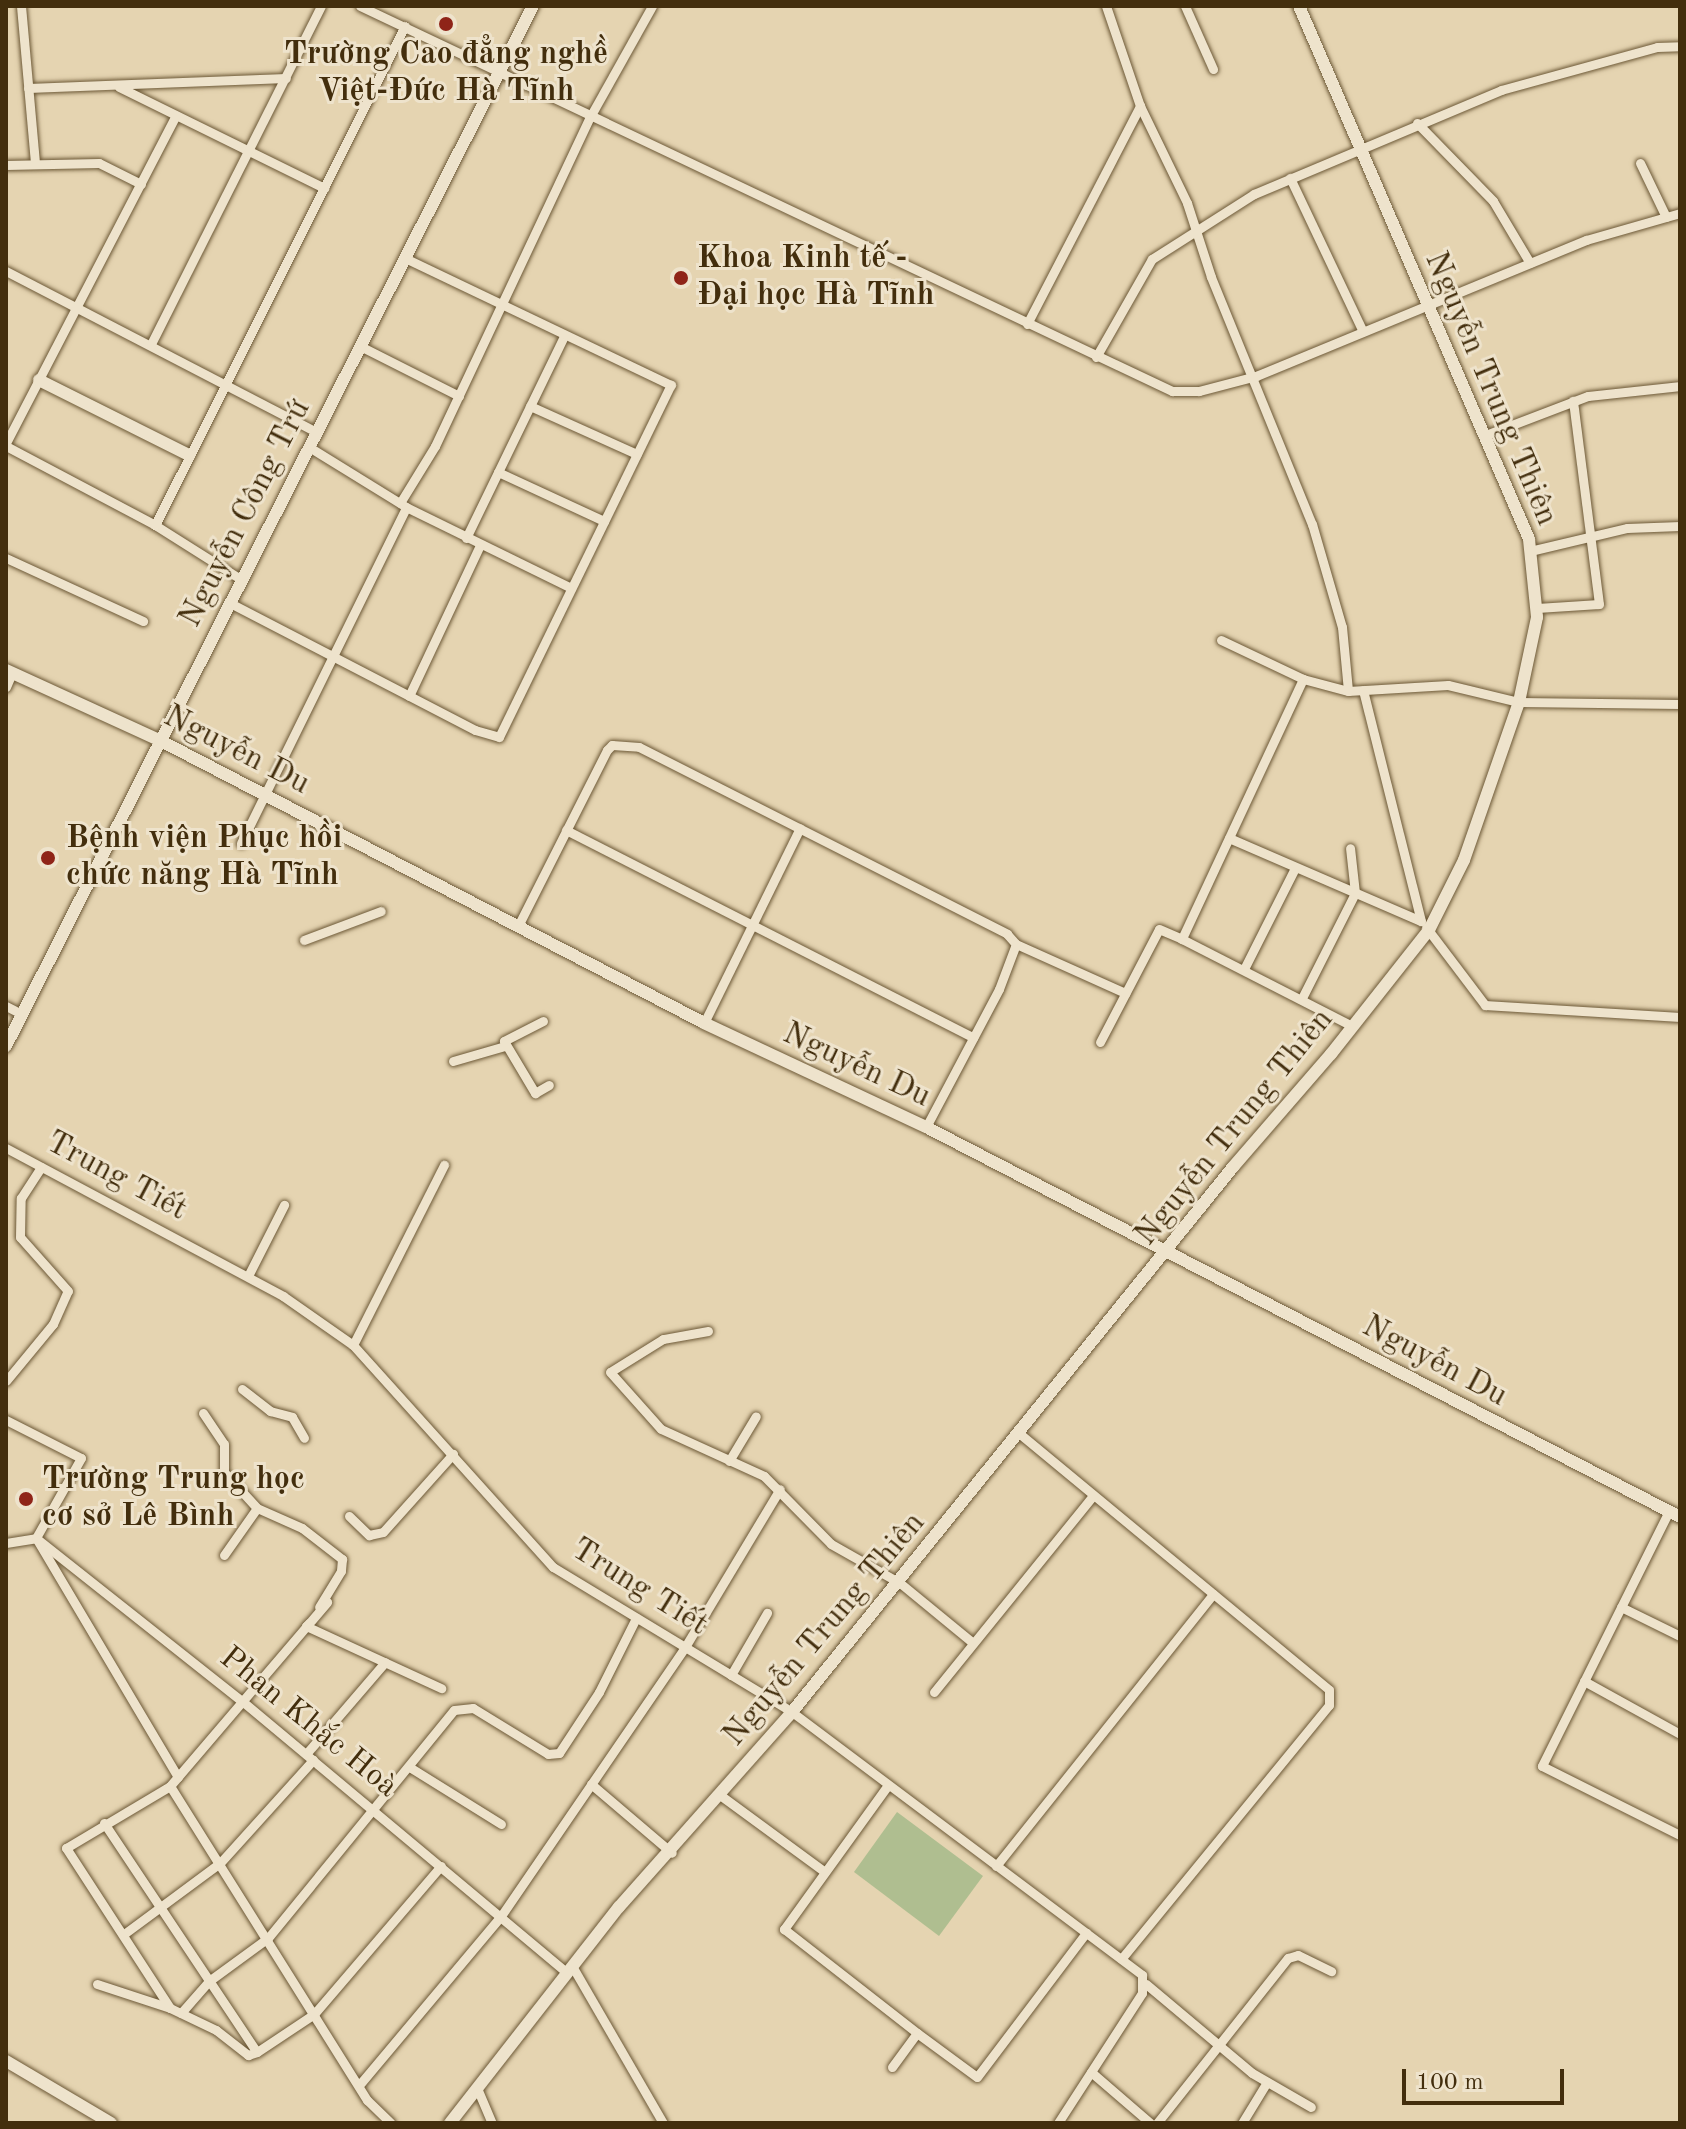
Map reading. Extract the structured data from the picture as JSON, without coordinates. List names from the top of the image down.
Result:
{
  "streets": {
    "main road": ["Nguyễn Trung Thiên", "Nguyễn Công Trứ", "Nguyễn Du"],
    "street": ["Trung Tiết", "Phan Khắc Hoà"]
  },
  "crossings": [
    ["Nguyễn Trung Thiên", "Nguyễn Du"],
    ["Nguyễn Trung Thiên", "Trung Tiết"],
    ["Nguyễn Trung Thiên", "Phan Khắc Hoà"],
    ["Nguyễn Công Trứ", "Nguyễn Du"]
  ],
  "places": [
    "Trường Cao đẳng nghề Việt-Đức Hà Tĩnh",
    "Khoa Kinh tế - Đại học Hà Tĩnh",
    "Bệnh viện Phục hồi chức năng Hà Tĩnh",
    "Trường Trung học cơ sở Lê Bình"
  ],
  "scale_bar": "100 m"
}
